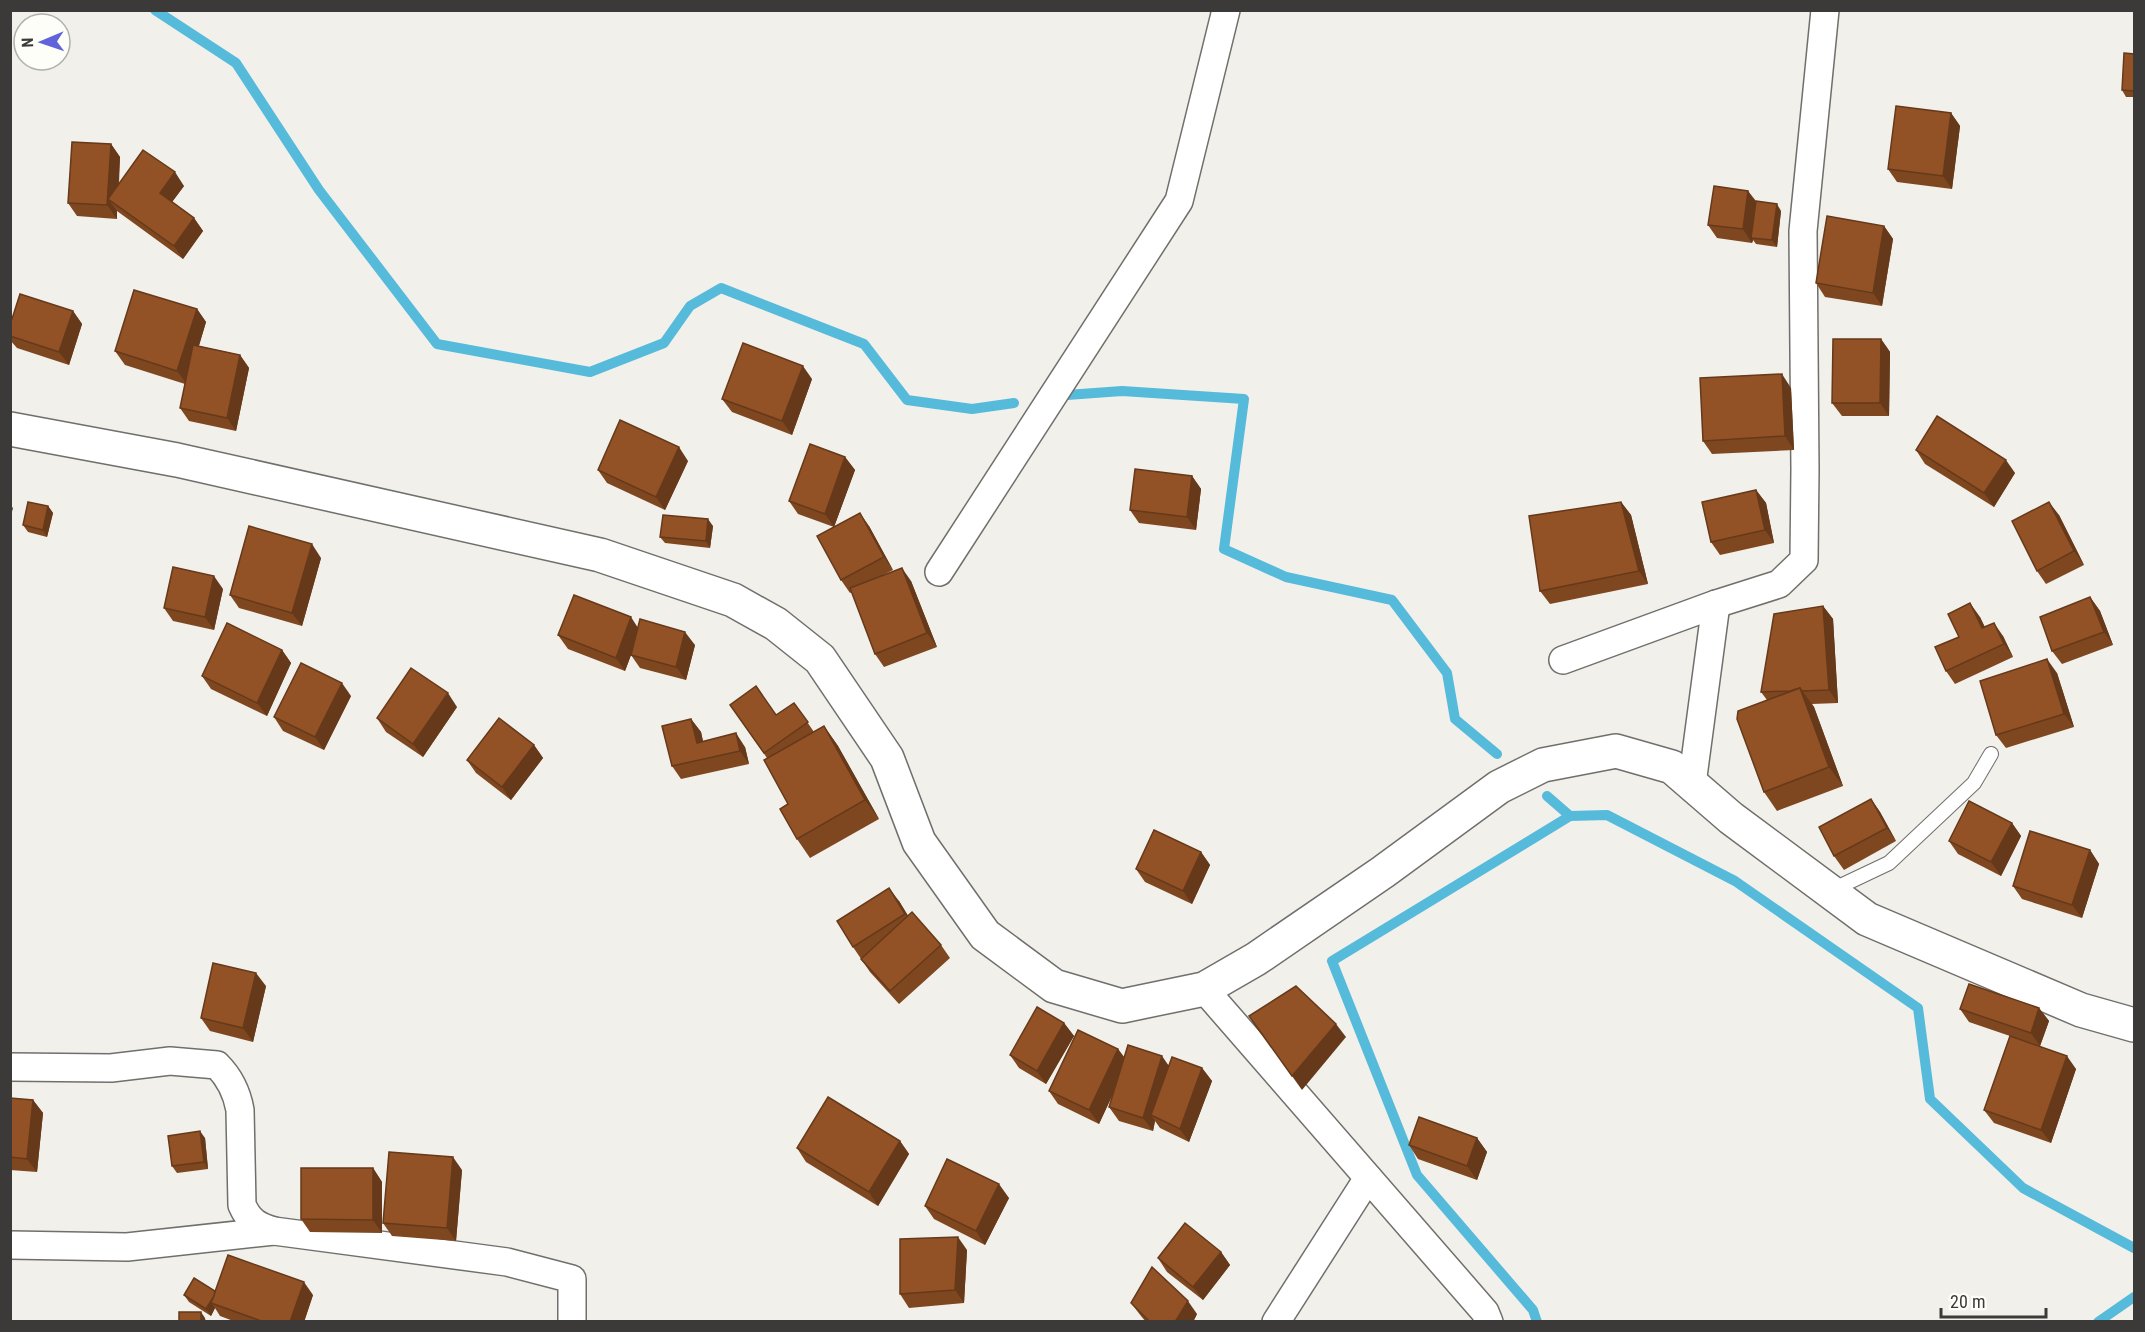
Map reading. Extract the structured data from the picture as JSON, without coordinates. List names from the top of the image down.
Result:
{
  "scale_bar": "20 m",
  "north": "left"
}
